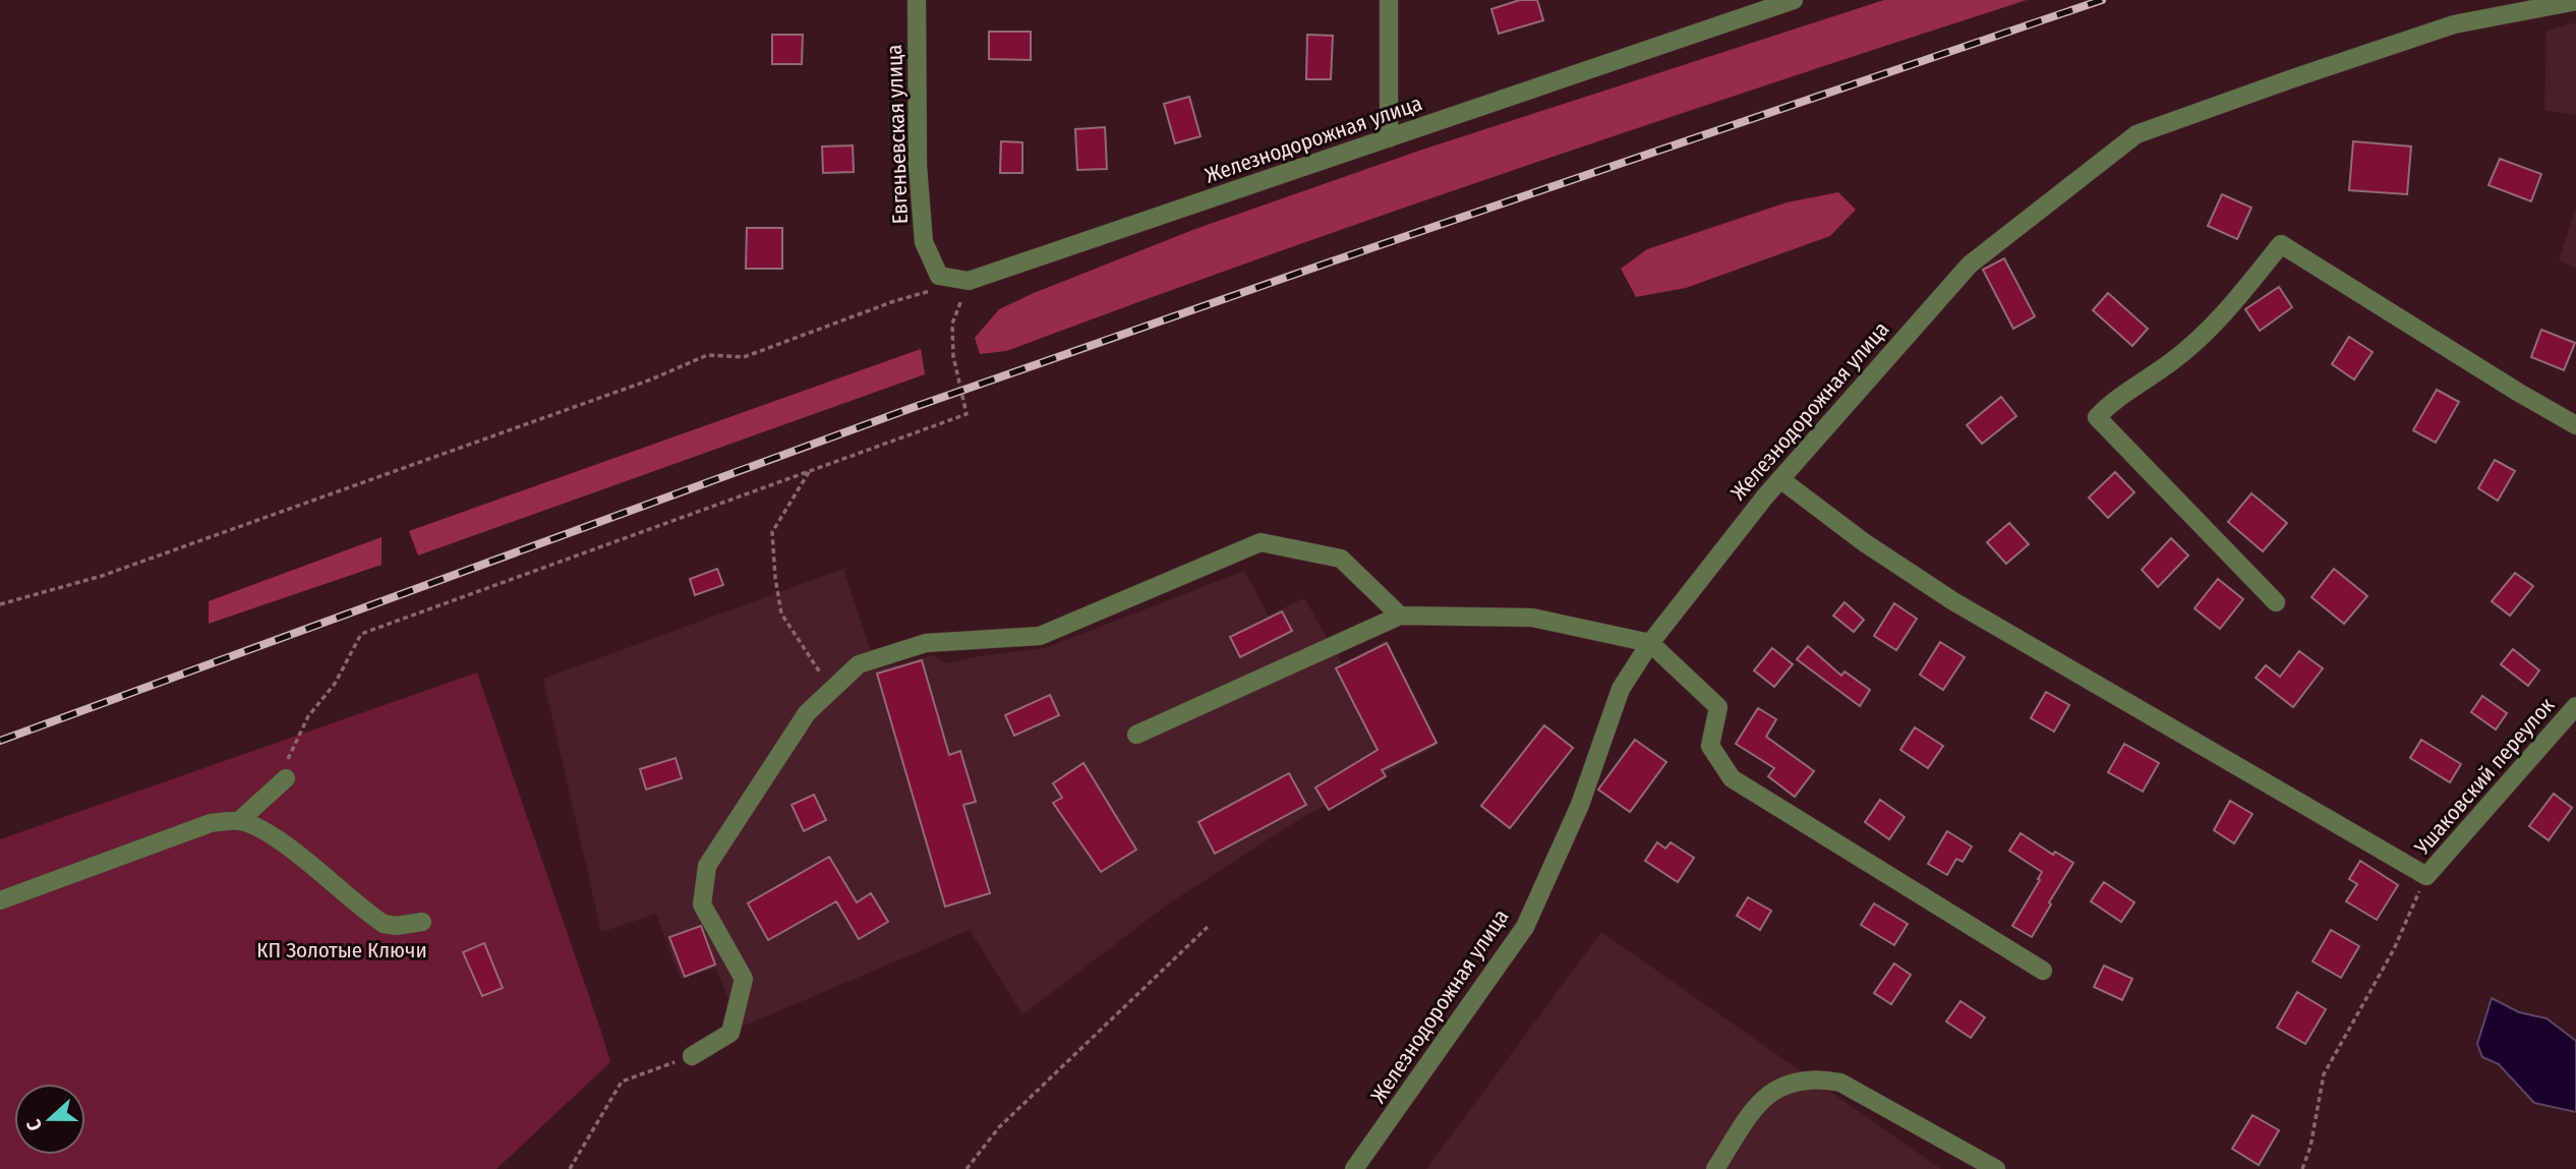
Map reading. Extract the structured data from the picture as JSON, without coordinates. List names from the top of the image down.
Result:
{
  "streets": {
    "street": ["Евгеньевская улица", "Железнодорожная улица", "Ушаковский переулок"]
  },
  "crossings": [
    ["Евгеньевская улица", "Железнодорожная улица"]
  ],
  "parks": ["КП Золотые Ключи"],
  "north": "left"
}
